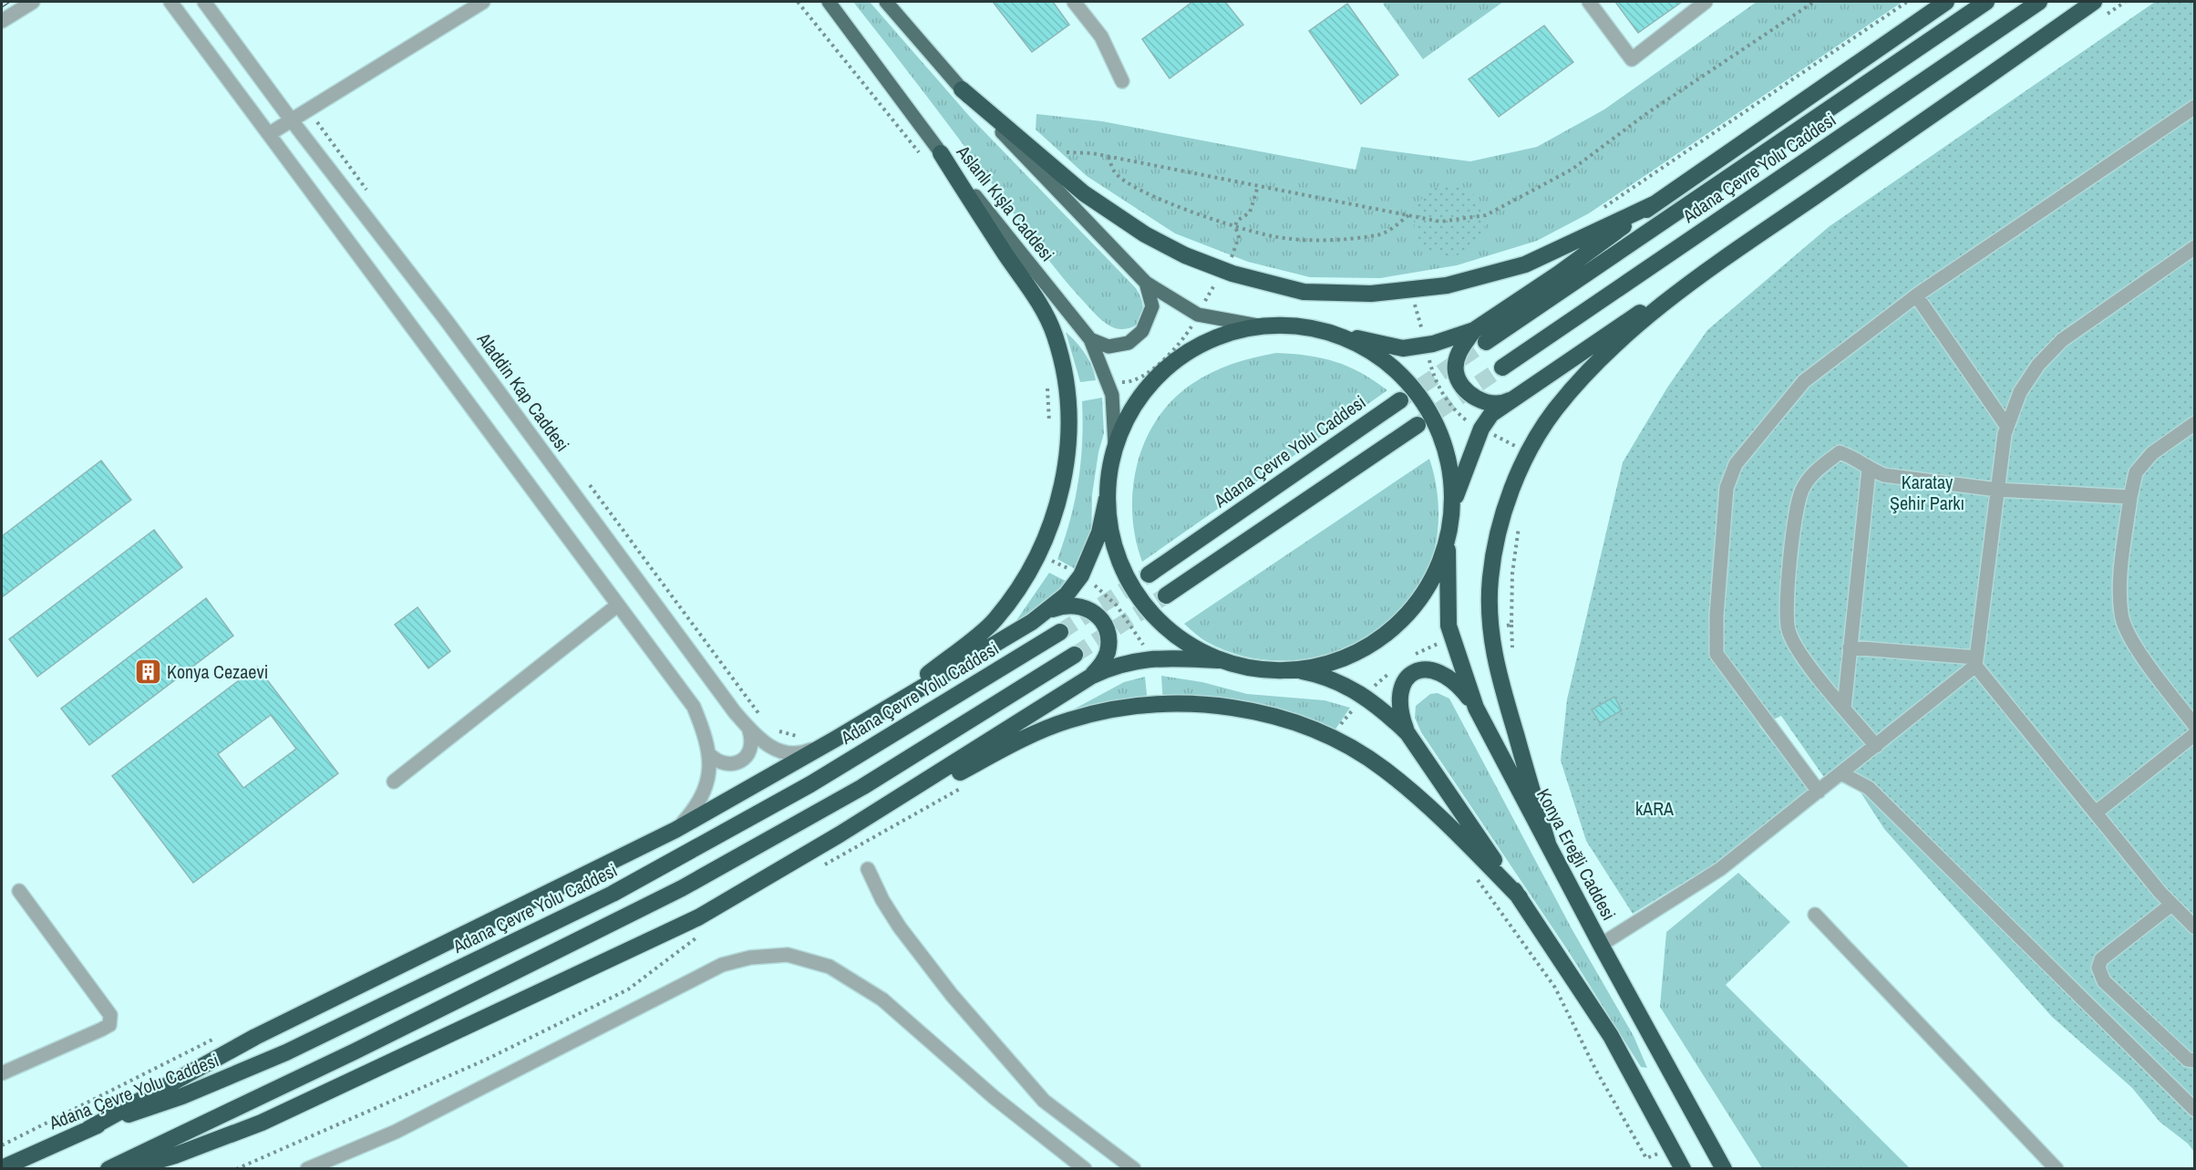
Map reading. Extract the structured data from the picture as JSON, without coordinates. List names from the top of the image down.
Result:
{
  "streets": {
    "highway": ["Adana Çevre Yolu Caddesi", "Konya Ereğli Caddesi"],
    "main road": ["Aslanlı Kışla Caddesi"],
    "street": ["Aladdin Kap Caddesi"]
  },
  "parks": ["Karatay Şehir Parkı", "kARA"],
  "places": {
    "building": ["Konya Cezaevi"]
  }
}
